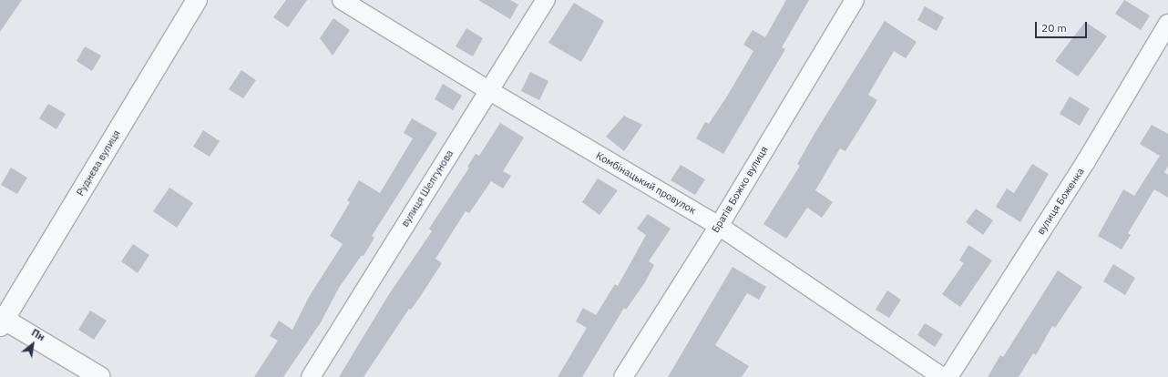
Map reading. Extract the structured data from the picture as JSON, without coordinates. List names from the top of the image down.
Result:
{
  "streets": {
    "street": [
      "Руднєва вулиця",
      "Комбінацький провулок",
      "вулиця Шелгунова",
      "Братів Божко вулиця",
      "вулиця Боженка"
    ]
  },
  "crossings": [
    ["Комбінацький провулок", "вулиця Шелгунова"],
    ["Комбінацький провулок", "Братів Божко вулиця"]
  ],
  "scale_bar": "20 m",
  "north": "top right"
}
